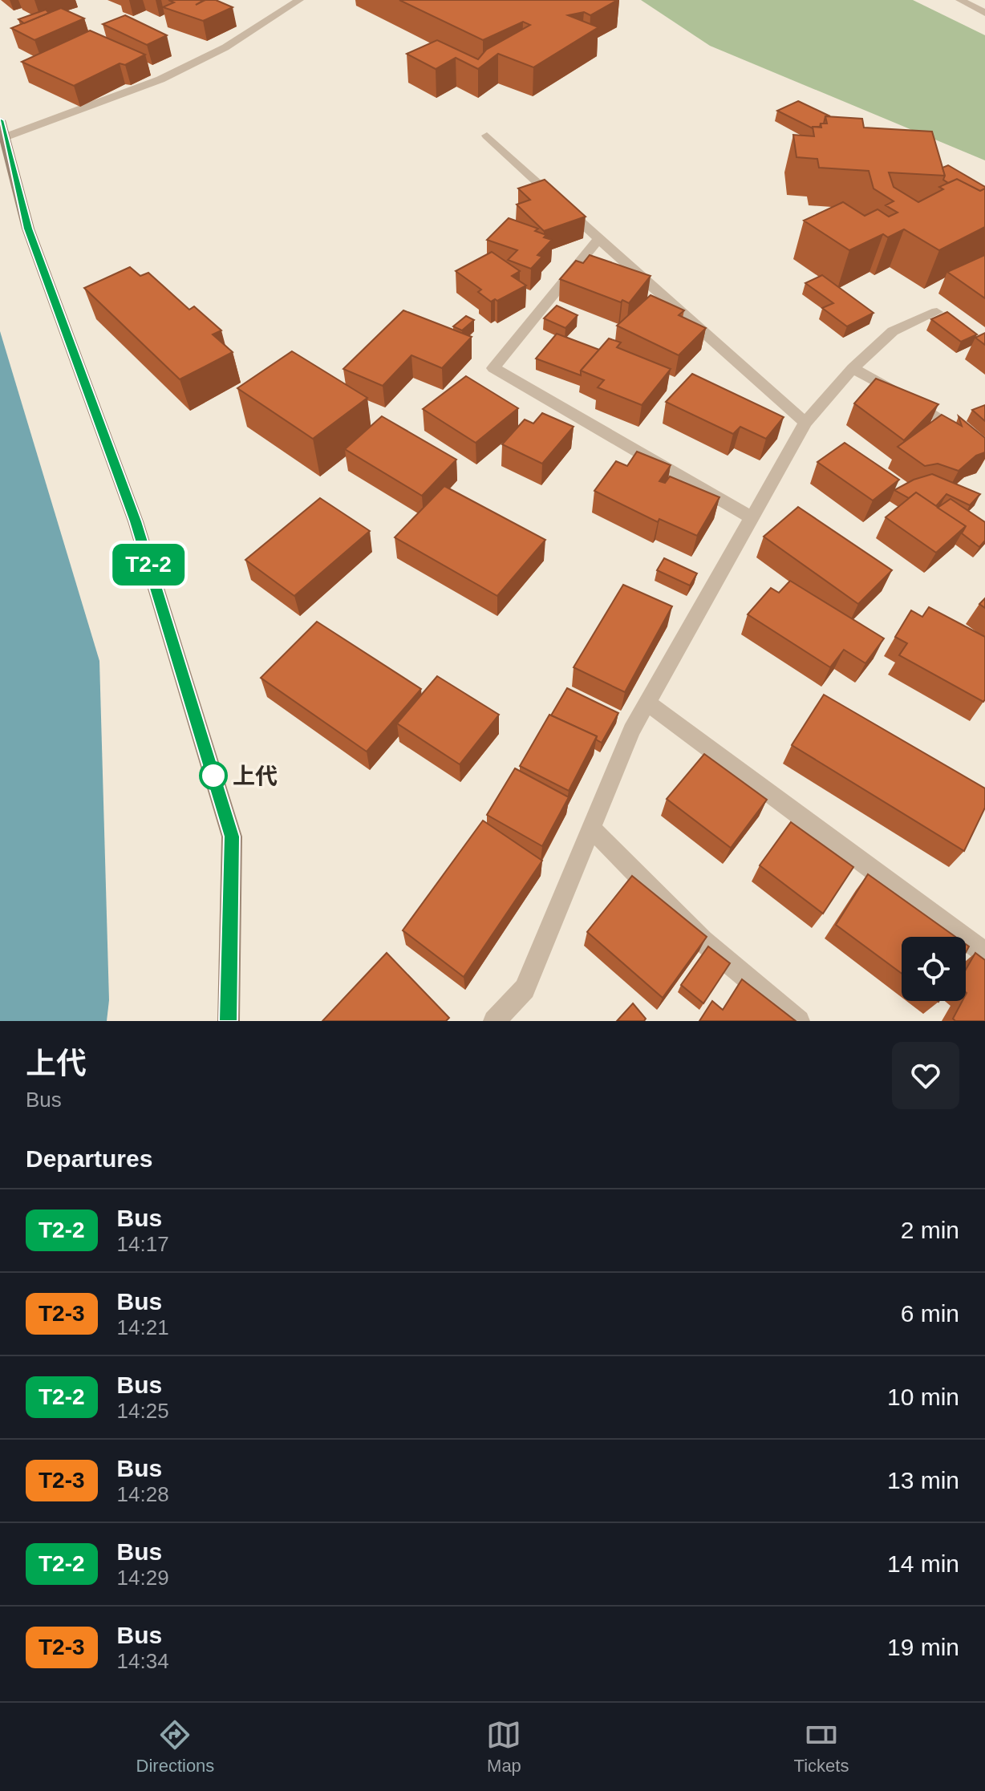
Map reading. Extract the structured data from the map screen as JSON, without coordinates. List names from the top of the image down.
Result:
{
  "places": ["上代"],
  "lines": ["bus line T2-2"],
  "page": {
    "on_map": "T2-2",
    "heading": [
      ["上代", "Bus"],
      "Departures"
    ],
    "list": [
      {
        "mark": "T2-2",
        "name": "Bus",
        "note": "14:17",
        "value": "2 min"
      },
      {
        "mark": "T2-3",
        "name": "Bus",
        "note": "14:21",
        "value": "6 min"
      },
      {
        "mark": "T2-2",
        "name": "Bus",
        "note": "14:25",
        "value": "10 min"
      },
      {
        "mark": "T2-3",
        "name": "Bus",
        "note": "14:28",
        "value": "13 min"
      },
      {
        "mark": "T2-2",
        "name": "Bus",
        "note": "14:29",
        "value": "14 min"
      },
      {
        "mark": "T2-3",
        "name": "Bus",
        "note": "14:34",
        "value": "19 min"
      }
    ],
    "tabs": ["Directions", "Map", "Tickets"]
  }
}
